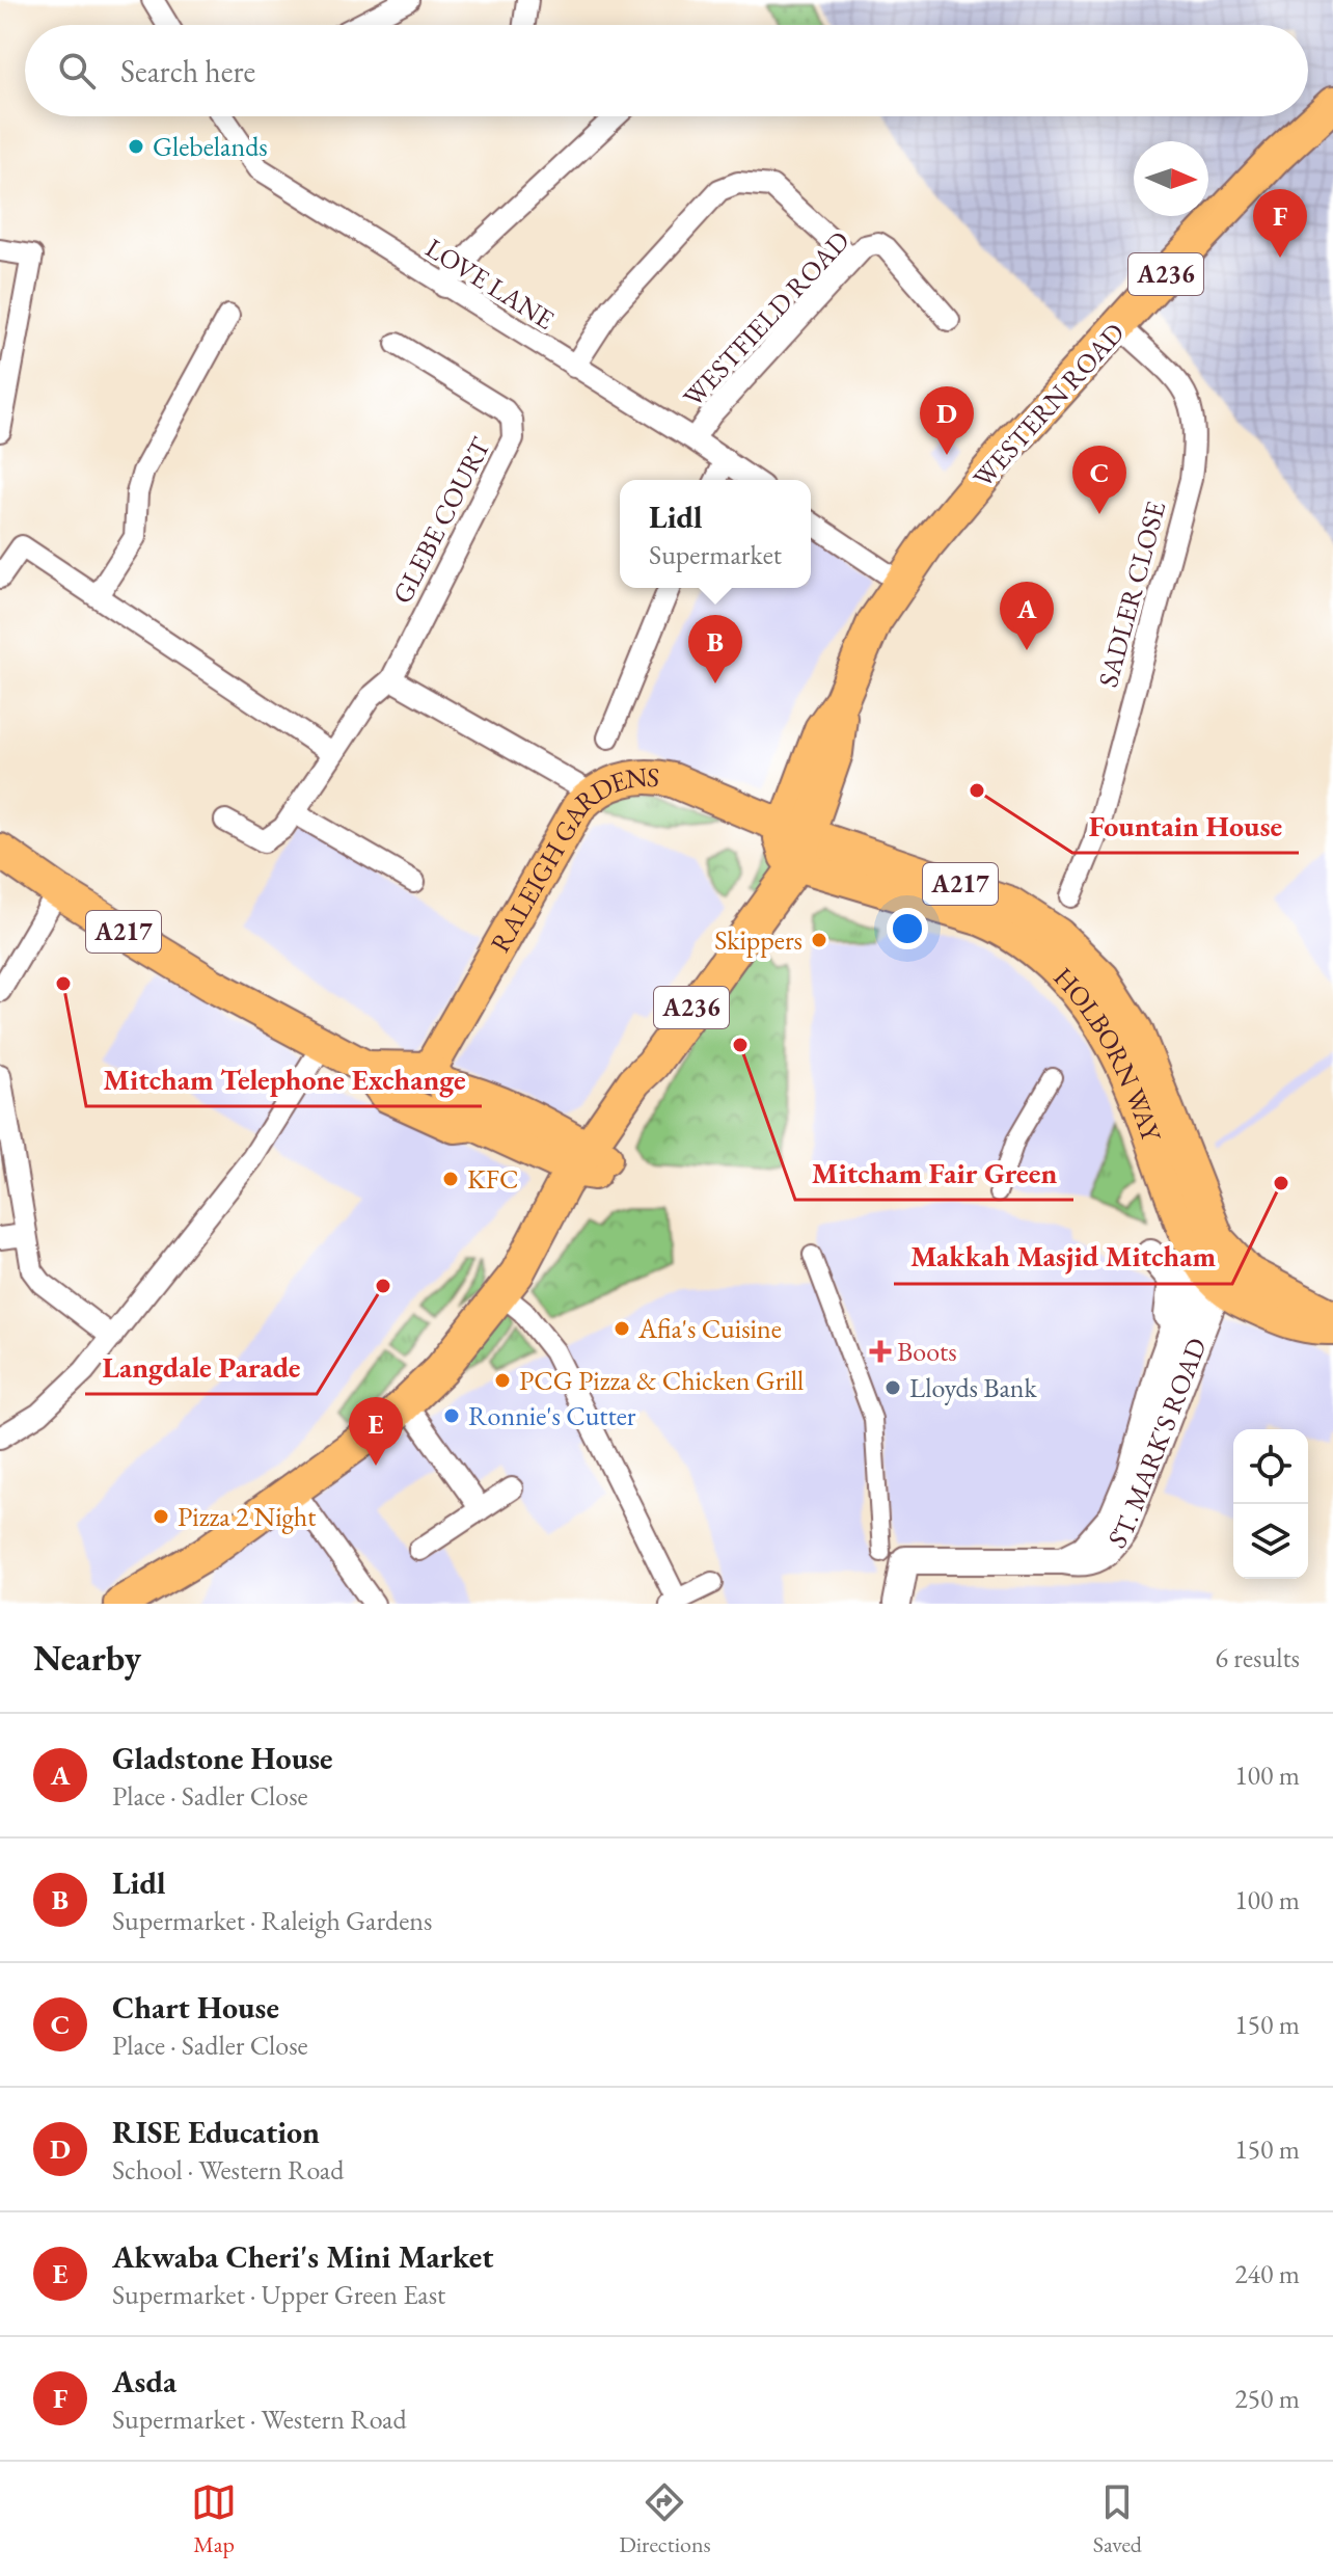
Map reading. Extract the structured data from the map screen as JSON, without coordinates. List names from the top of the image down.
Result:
{
  "streets": {
    "main road": [
      "A236",
      "WESTERN ROAD",
      "RALEIGH GARDENS",
      "A217",
      "HOLBORN WAY"
    ],
    "street": [
      "LOVE LANE",
      "WESTFIELD ROAD",
      "GLEBE COURT",
      "SADLER CLOSE",
      "ST. MARK'S ROAD"
    ]
  },
  "crossings": [
    ["A236", "WESTERN ROAD"],
    ["A236", "RALEIGH GARDENS"],
    ["A236", "A217"],
    ["A236", "HOLBORN WAY"],
    ["LOVE LANE", "WESTFIELD ROAD"],
    ["WESTERN ROAD", "SADLER CLOSE"],
    ["WESTERN ROAD", "RALEIGH GARDENS"],
    ["WESTERN ROAD", "HOLBORN WAY"],
    ["RALEIGH GARDENS", "A217"],
    ["RALEIGH GARDENS", "HOLBORN WAY"],
    ["HOLBORN WAY", "ST. MARK'S ROAD"]
  ],
  "places": {
    "other": [
      "Glebelands",
      "Fountain House",
      "Skippers",
      "Mitcham Telephone Exchange",
      "Mitcham Fair Green",
      "KFC",
      "Makkah Masjid Mitcham",
      "Langdale Parade",
      "Afia's Cuisine",
      "PCG Pizza & Chicken Grill",
      "Lloyds Bank",
      "Ronnie's Cutter",
      "Pizza 2 Night"
    ],
    "health": ["Boots"]
  },
  "north": "right",
  "page": {
    "search": "Search here",
    "pins": [
      "F",
      "D",
      "C",
      "A",
      "B",
      "E"
    ],
    "popup": ["Lidl", "Supermarket"],
    "heading": ["Nearby", "6 results"],
    "list": [
      {
        "mark": "A",
        "name": "Gladstone House",
        "note": "Place · Sadler Close",
        "value": "100 m"
      },
      {
        "mark": "B",
        "name": "Lidl",
        "note": "Supermarket · Raleigh Gardens",
        "value": "100 m"
      },
      {
        "mark": "C",
        "name": "Chart House",
        "note": "Place · Sadler Close",
        "value": "150 m"
      },
      {
        "mark": "D",
        "name": "RISE Education",
        "note": "School · Western Road",
        "value": "150 m"
      },
      {
        "mark": "E",
        "name": "Akwaba Cheri's Mini Market",
        "note": "Supermarket · Upper Green East",
        "value": "240 m"
      },
      {
        "mark": "F",
        "name": "Asda",
        "note": "Supermarket · Western Road",
        "value": "250 m"
      }
    ],
    "nav": ["Map", "Directions", "Saved"]
  }
}
